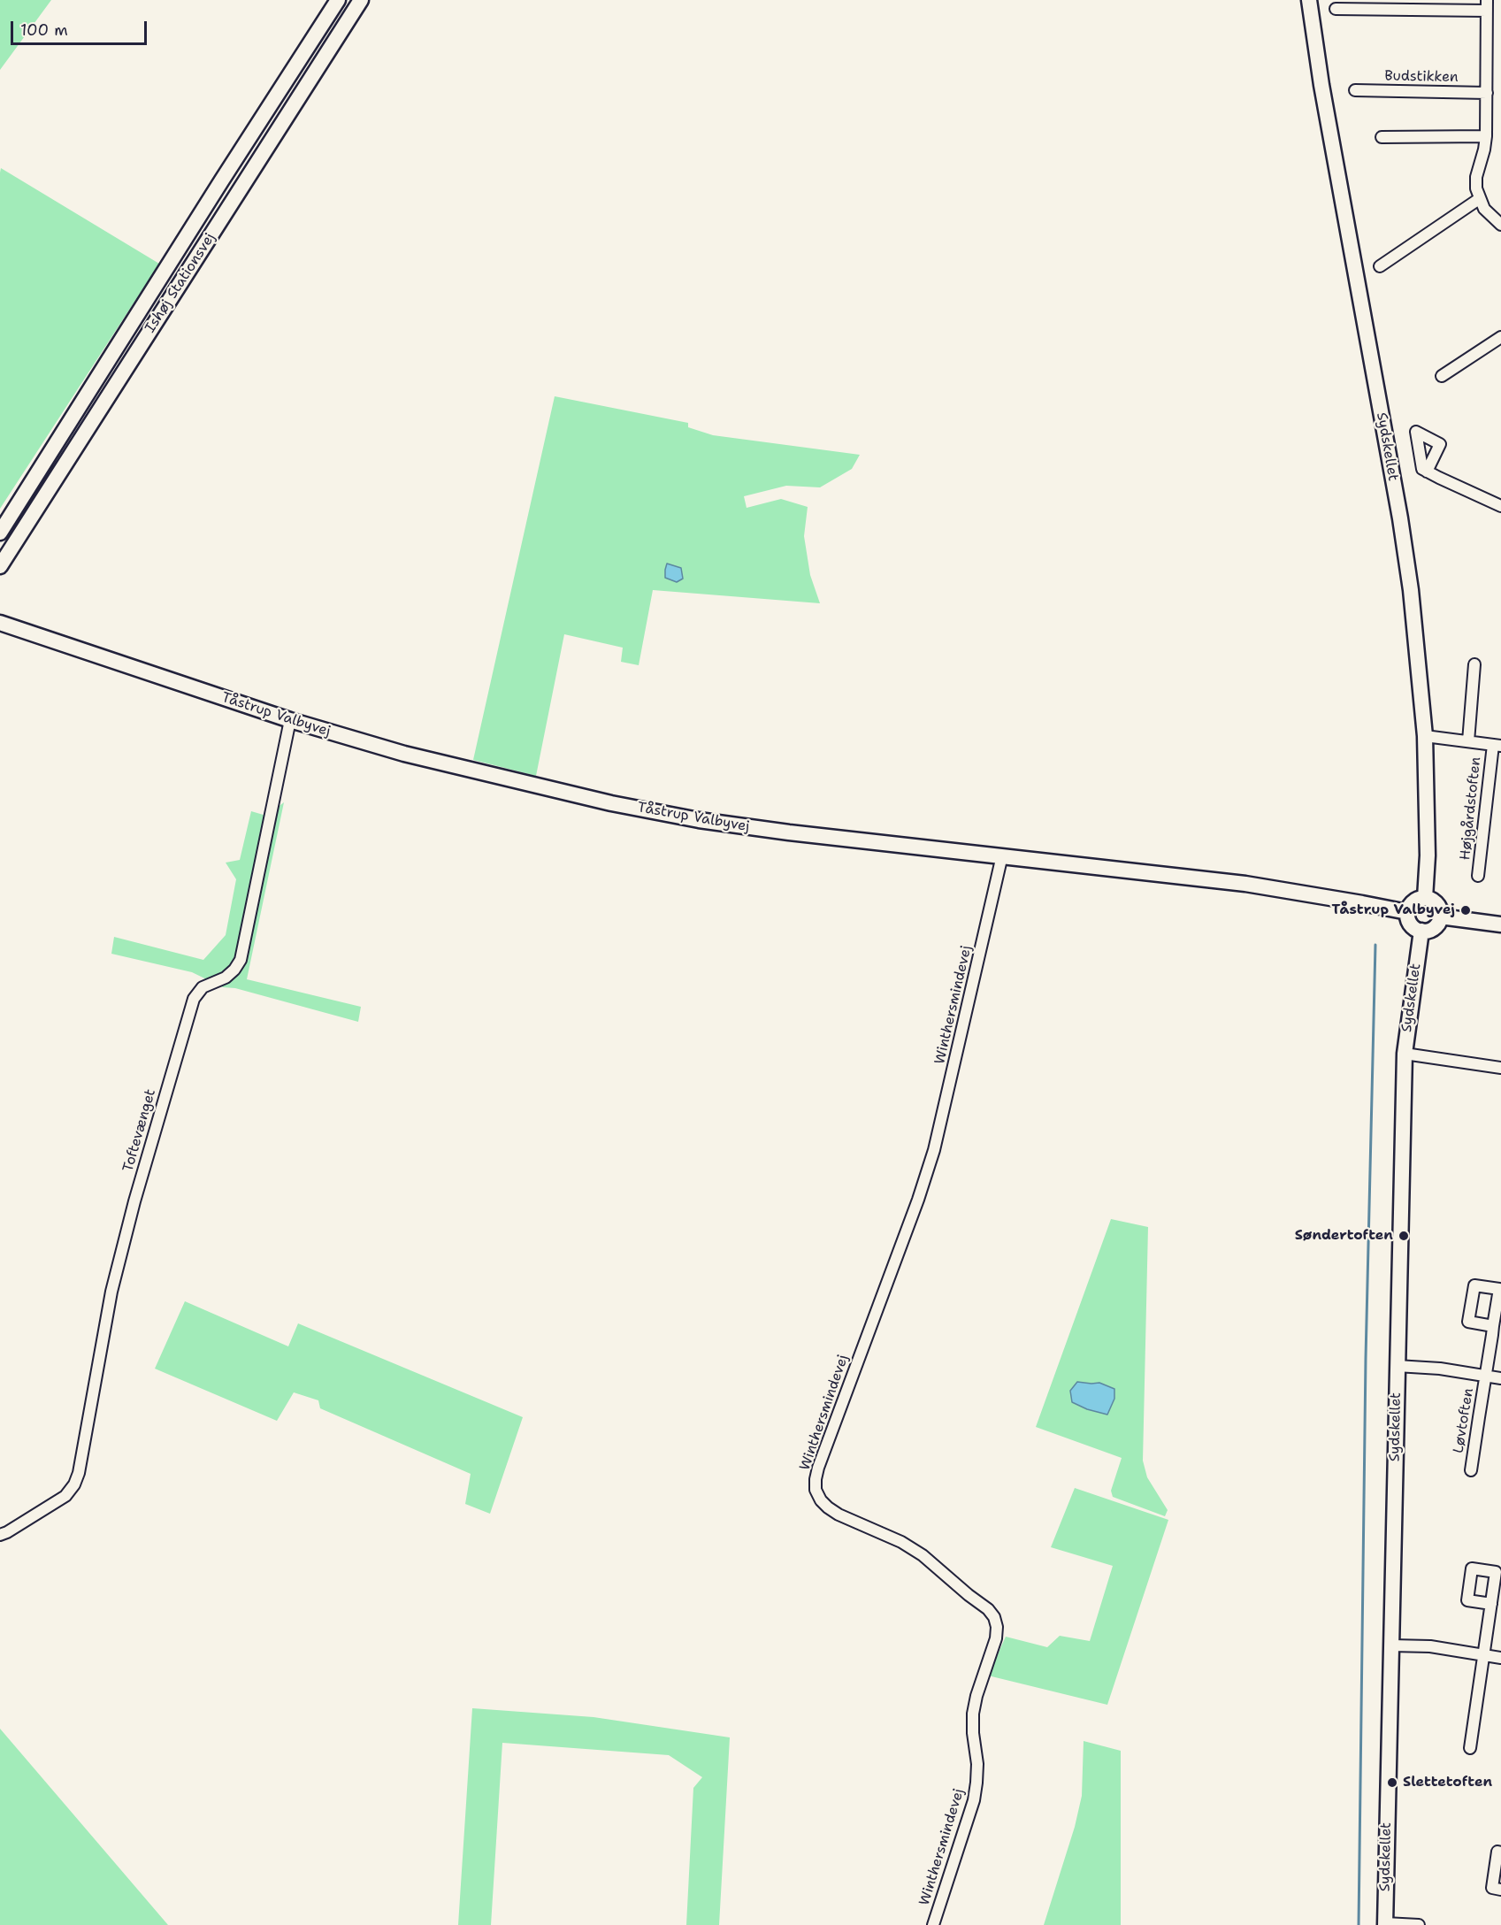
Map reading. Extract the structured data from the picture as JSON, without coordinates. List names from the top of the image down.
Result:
{
  "streets": {
    "street": [
      "Budstikken",
      "Ishøj Stationsvej",
      "Sydskellet",
      "Tåstrup Valbyvej",
      "Højgårdstoften",
      "Winthersmindevej",
      "Toftevænget",
      "Løvtoften"
    ]
  },
  "crossings": [
    ["Sydskellet", "Tåstrup Valbyvej"],
    ["Sydskellet", "Højgårdstoften"],
    ["Sydskellet", "Løvtoften"],
    ["Tåstrup Valbyvej", "Winthersmindevej"],
    ["Tåstrup Valbyvej", "Toftevænget"]
  ],
  "places": ["Tåstrup Valbyvej", "Søndertoften", "Slettetoften"],
  "scale_bar": "100 m"
}
